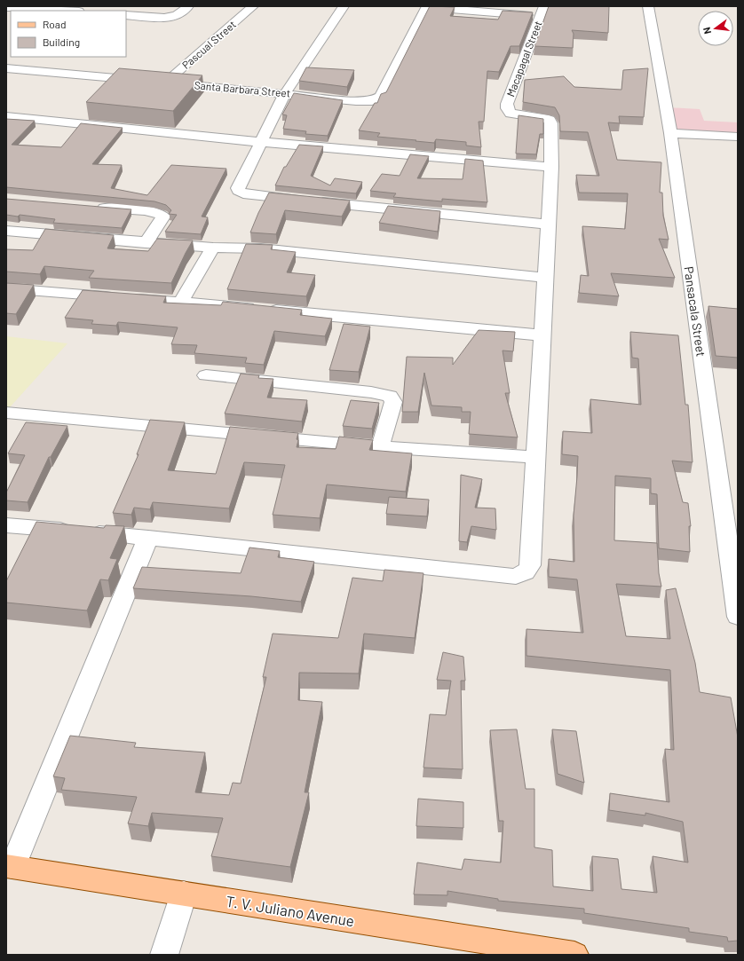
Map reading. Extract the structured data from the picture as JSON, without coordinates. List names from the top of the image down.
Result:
{
  "streets": {
    "main road": ["T. V. Juliano Avenue"],
    "street": [
      "Pascual Street",
      "Macapagal Street",
      "Santa Barbara Street",
      "Pansacala Street"
    ]
  },
  "crossings": [
    ["Pascual Street", "Santa Barbara Street"]
  ],
  "legend": ["Road", "Building"],
  "north": "left"
}
